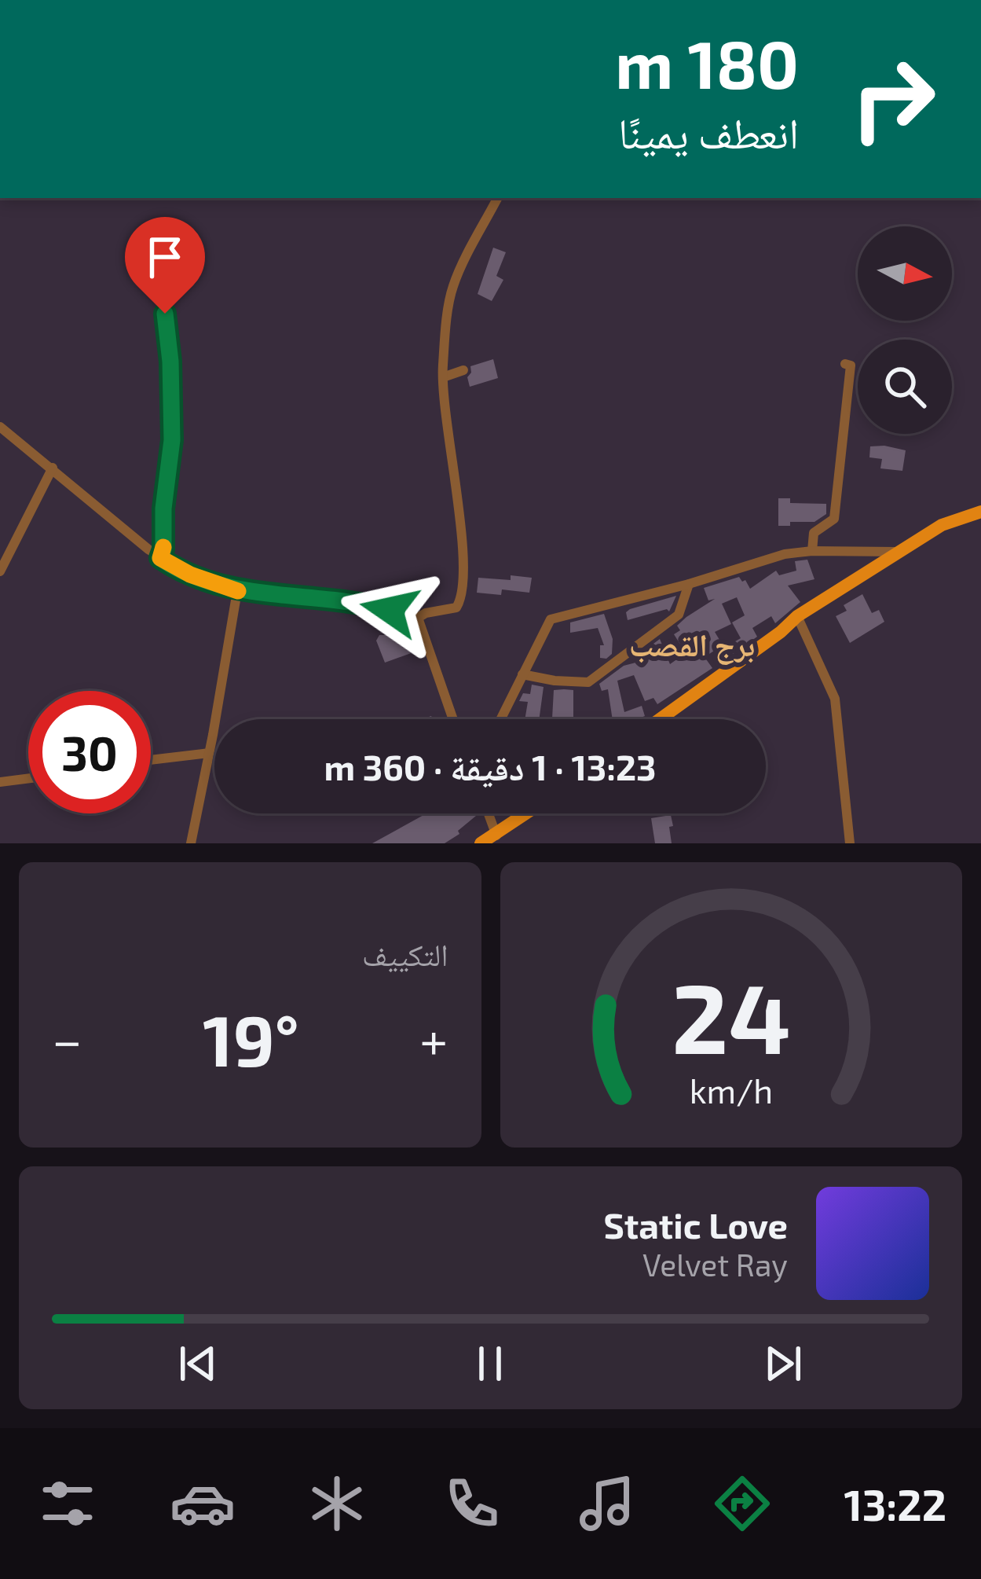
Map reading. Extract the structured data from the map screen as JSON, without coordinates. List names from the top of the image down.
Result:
{
  "districts": ["برج القصب"],
  "north": "right",
  "page": {
    "turn": ["180 m", "انعطف يمينًا"],
    "limit": "30",
    "trip": "13:23 · 1 دقيقة · 360 m",
    "tile": "التكييف",
    "heat": ["−", "19°", "+"],
    "song": ["Static Love", "Velvet Ray"],
    "tabs": "13:22",
    "gauge": ["24", "km/h"]
  }
}
